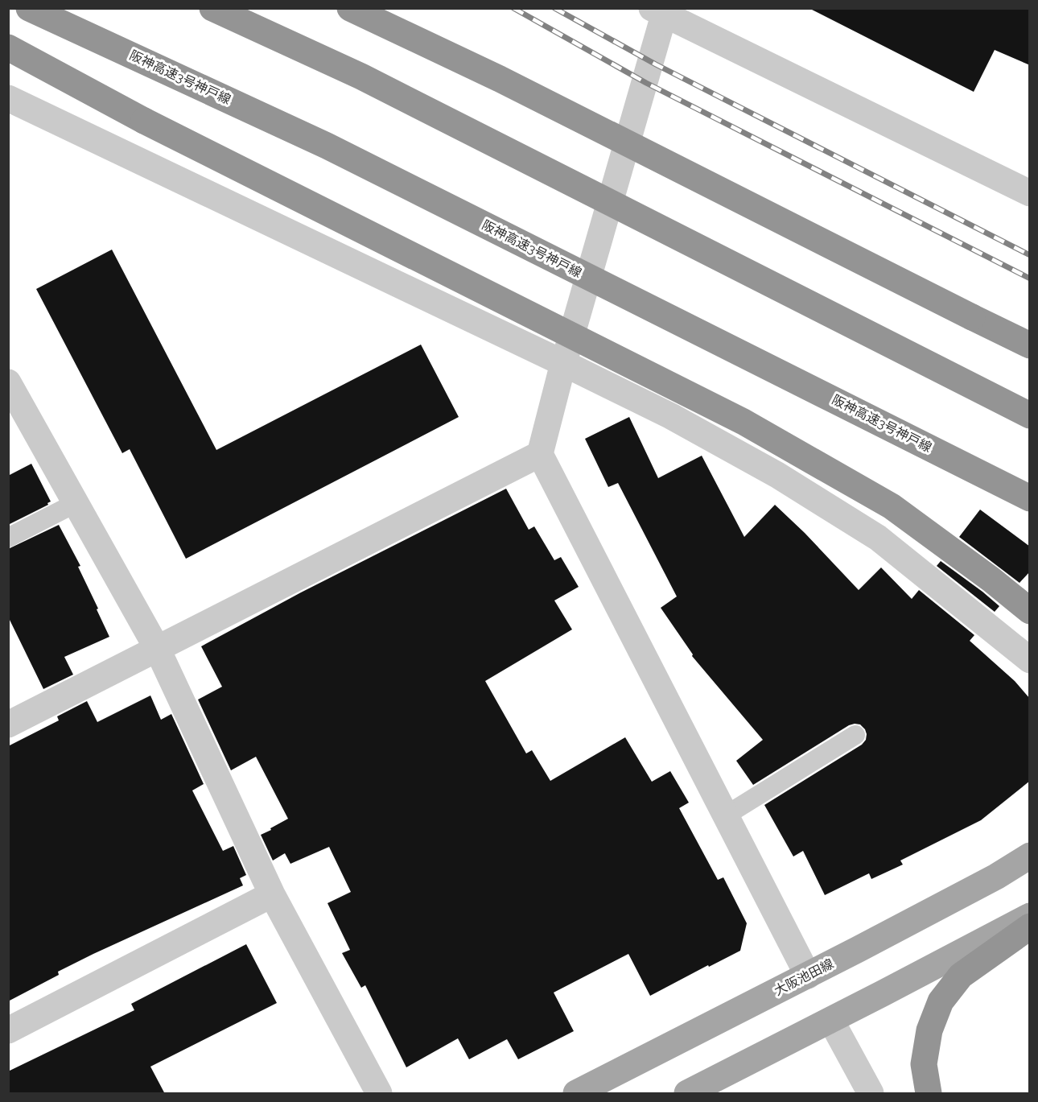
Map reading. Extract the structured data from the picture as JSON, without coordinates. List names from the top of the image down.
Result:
{
  "streets": {
    "highway": ["阪神高速3号神戸線"],
    "main road": ["大阪池田線"]
  }
}
